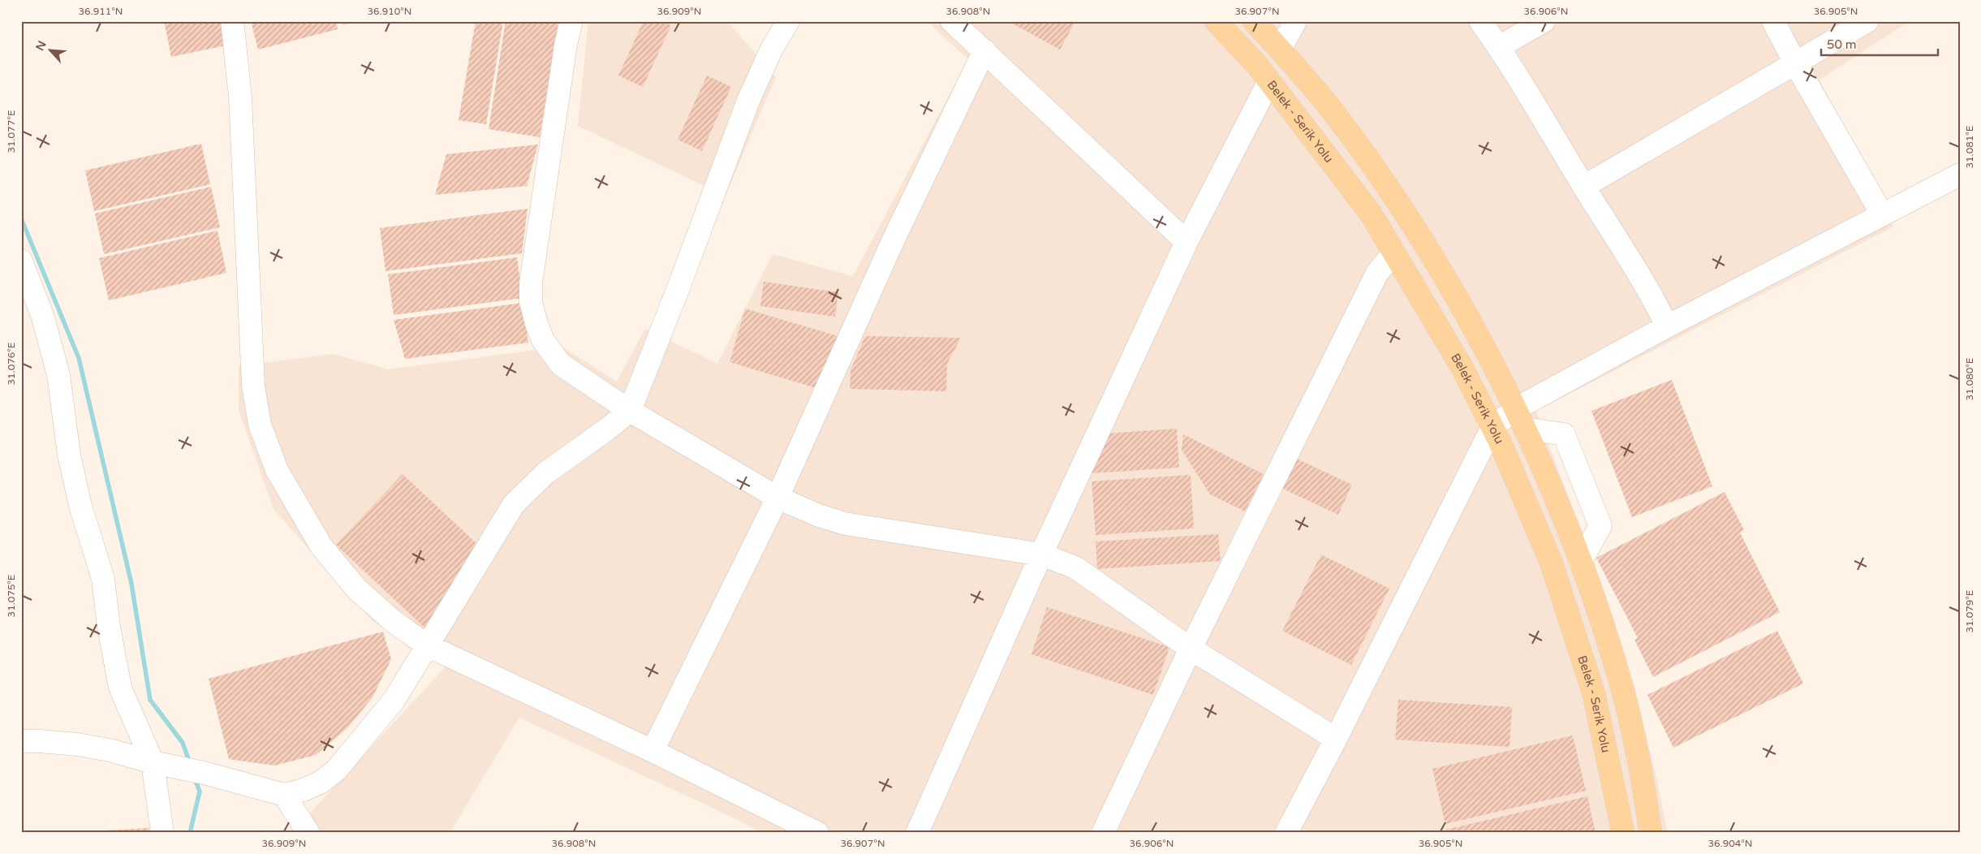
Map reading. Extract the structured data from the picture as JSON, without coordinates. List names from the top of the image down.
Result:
{
  "streets": {
    "main road": ["Belek - Serik Yolu"]
  },
  "scale_bar": "50 m",
  "north": "top left",
  "coordinates": [
    "36.911°N",
    "36.910°N",
    "36.909°N",
    "36.908°N",
    "36.907°N",
    "36.906°N",
    "36.905°N",
    "31.077°E",
    "31.081°E",
    "31.076°E",
    "31.080°E",
    "31.075°E",
    "31.079°E",
    "36.904°N"
  ]
}
